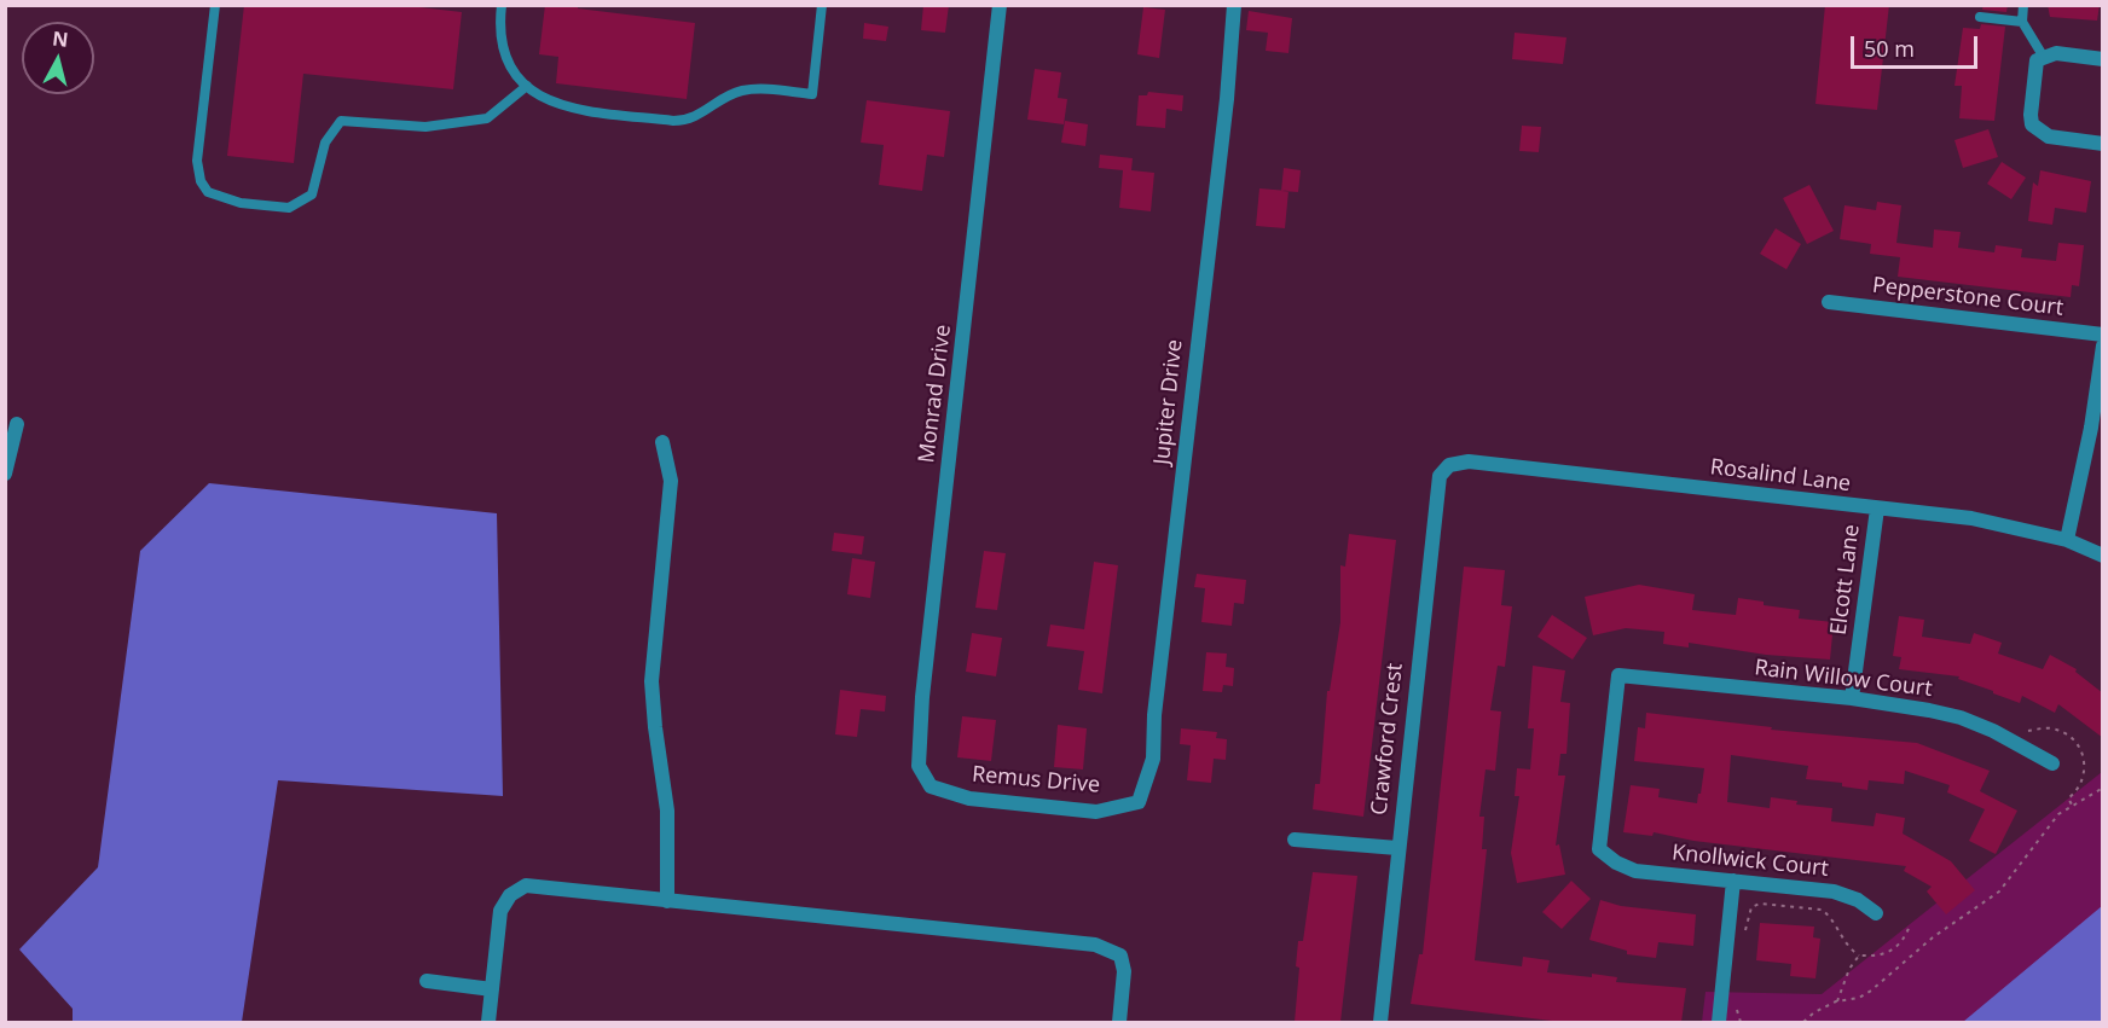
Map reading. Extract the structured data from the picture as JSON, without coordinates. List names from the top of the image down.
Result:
{
  "streets": {
    "street": [
      "Pepperstone Court",
      "Monrad Drive",
      "Jupiter Drive",
      "Rosalind Lane",
      "Elcott Lane",
      "Rain Willow Court",
      "Crawford Crest",
      "Remus Drive",
      "Knollwick Court"
    ]
  },
  "crossings": [
    ["Monrad Drive", "Remus Drive"],
    ["Jupiter Drive", "Remus Drive"],
    ["Rosalind Lane", "Elcott Lane"],
    ["Rosalind Lane", "Crawford Crest"],
    ["Elcott Lane", "Rain Willow Court"],
    ["Rain Willow Court", "Knollwick Court"]
  ],
  "scale_bar": "50 m",
  "north": "top"
}
